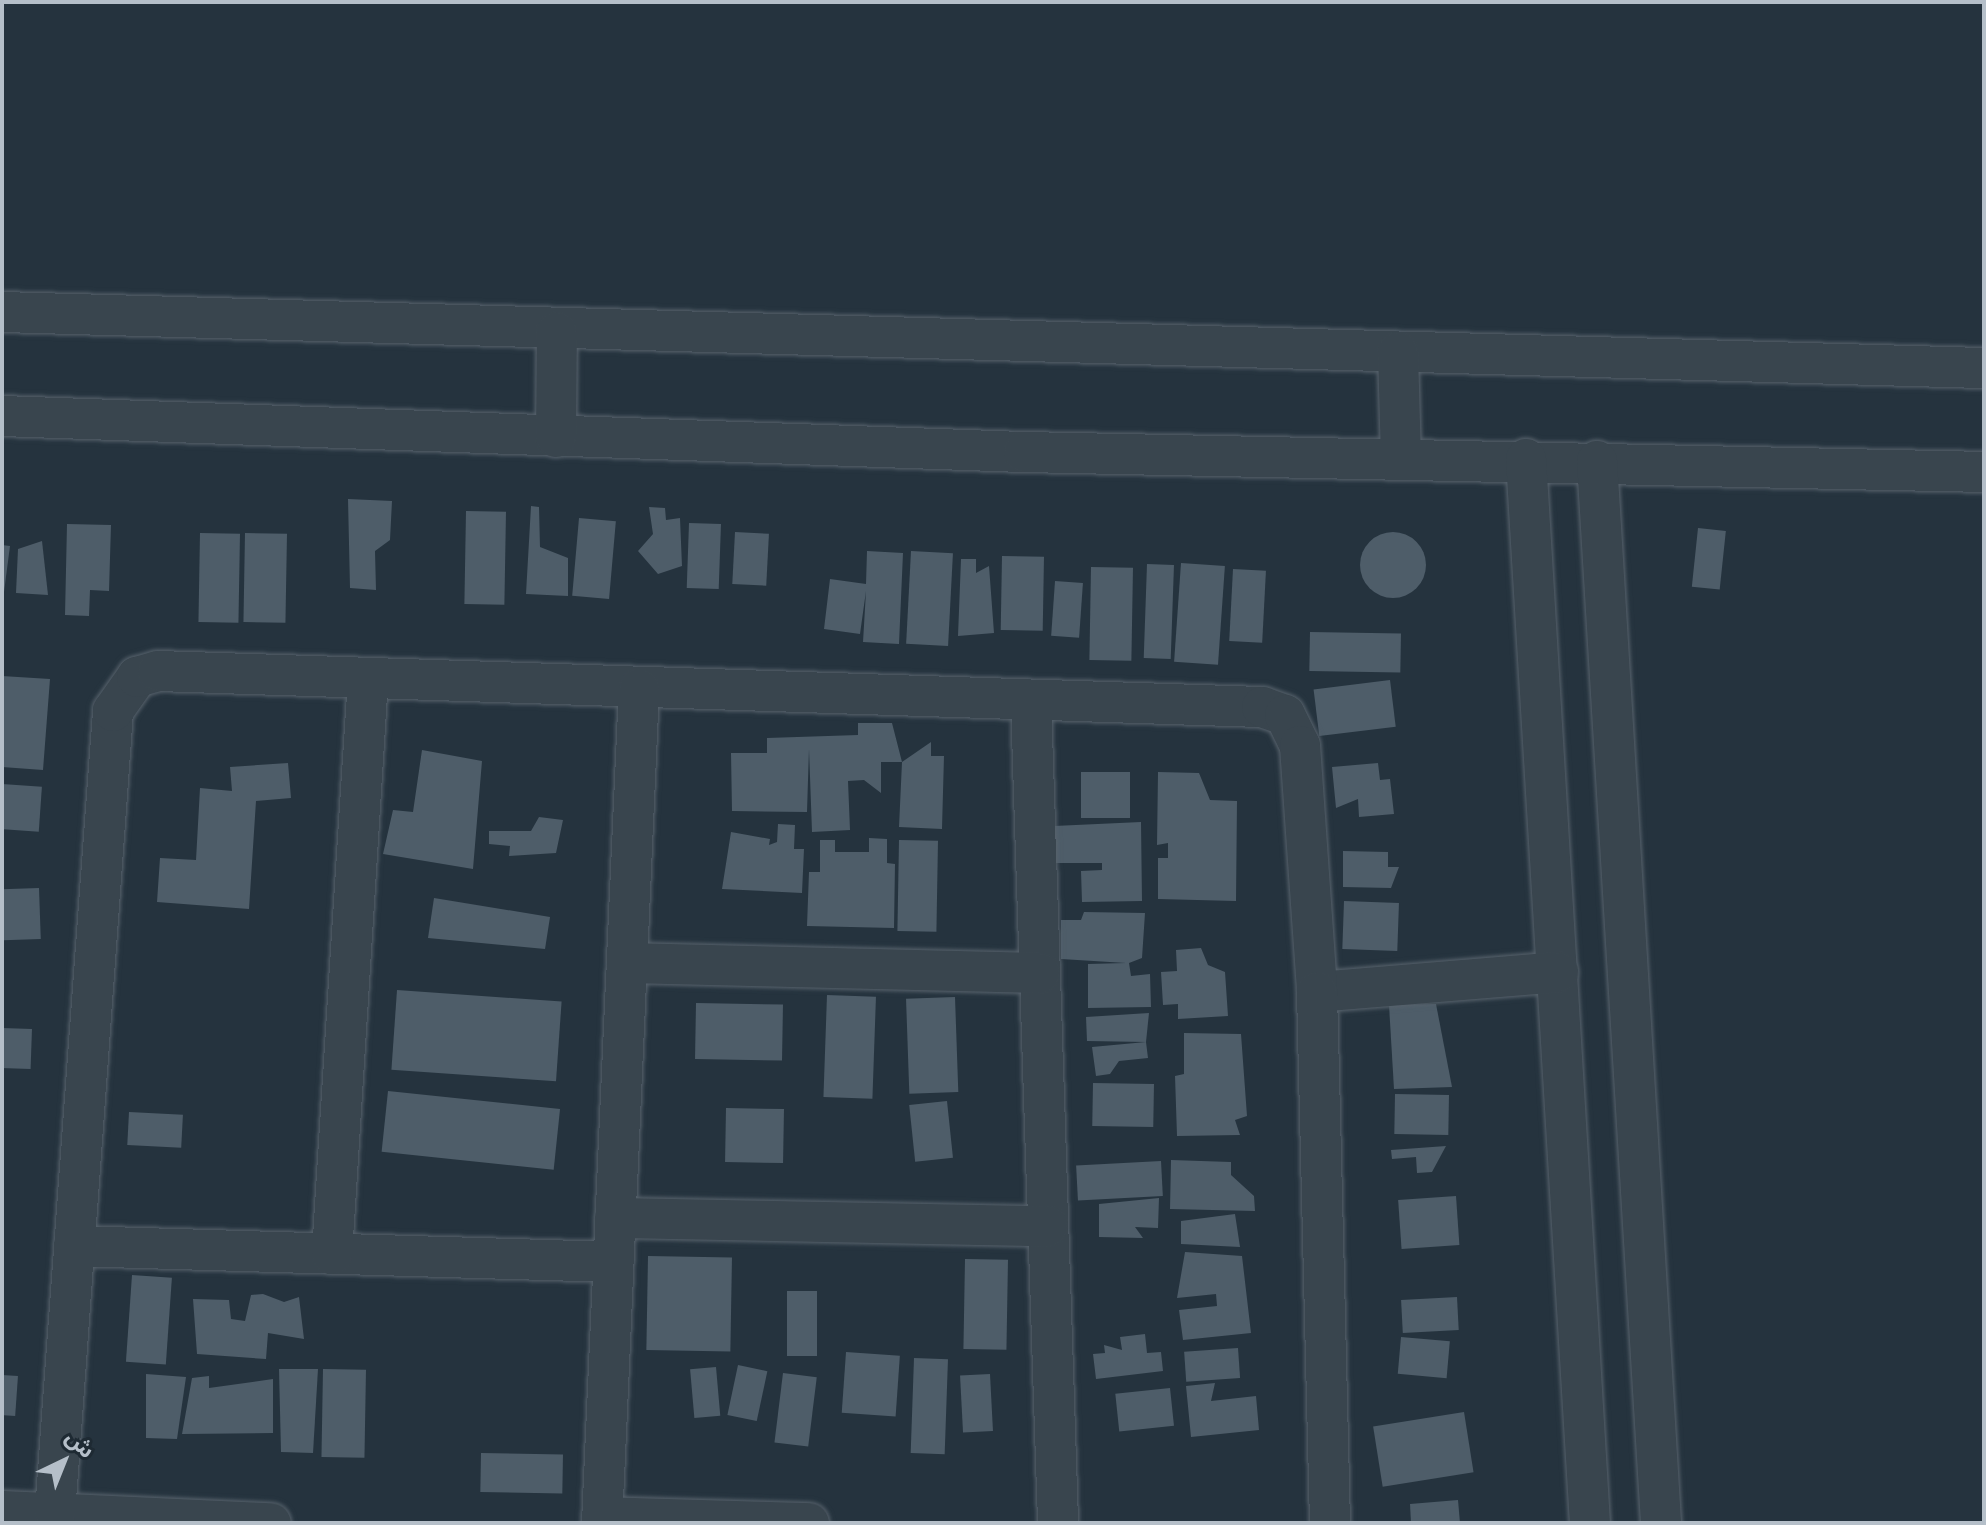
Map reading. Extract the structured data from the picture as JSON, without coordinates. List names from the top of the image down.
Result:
{
  "north": "top right"
}
